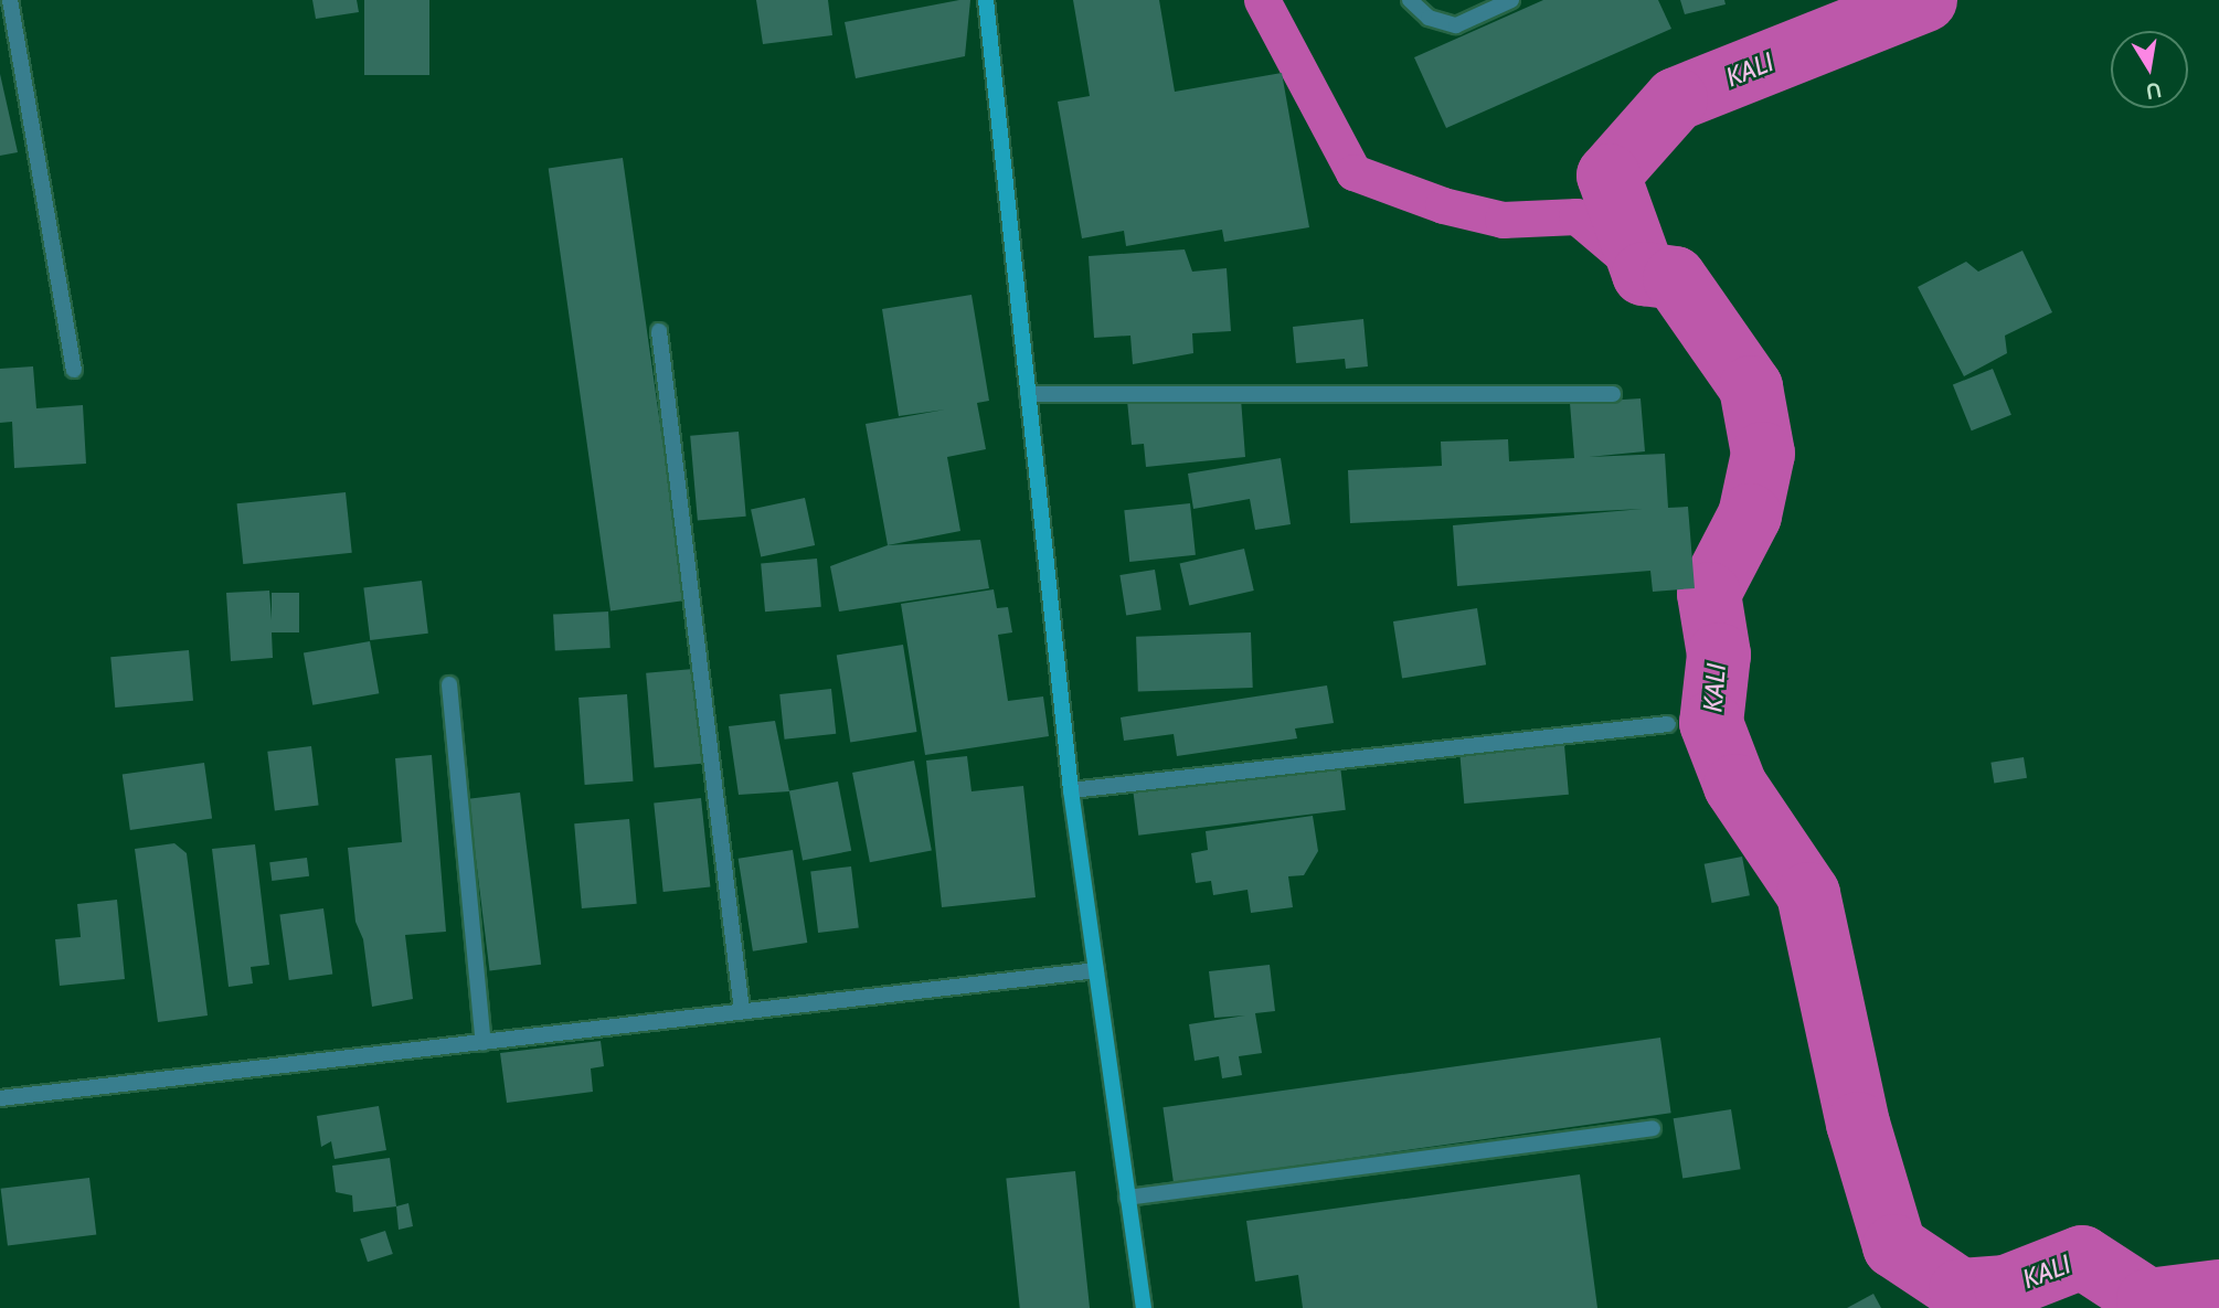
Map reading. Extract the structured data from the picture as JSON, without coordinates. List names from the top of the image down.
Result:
{
  "water": ["KALI"],
  "north": "bottom"
}
